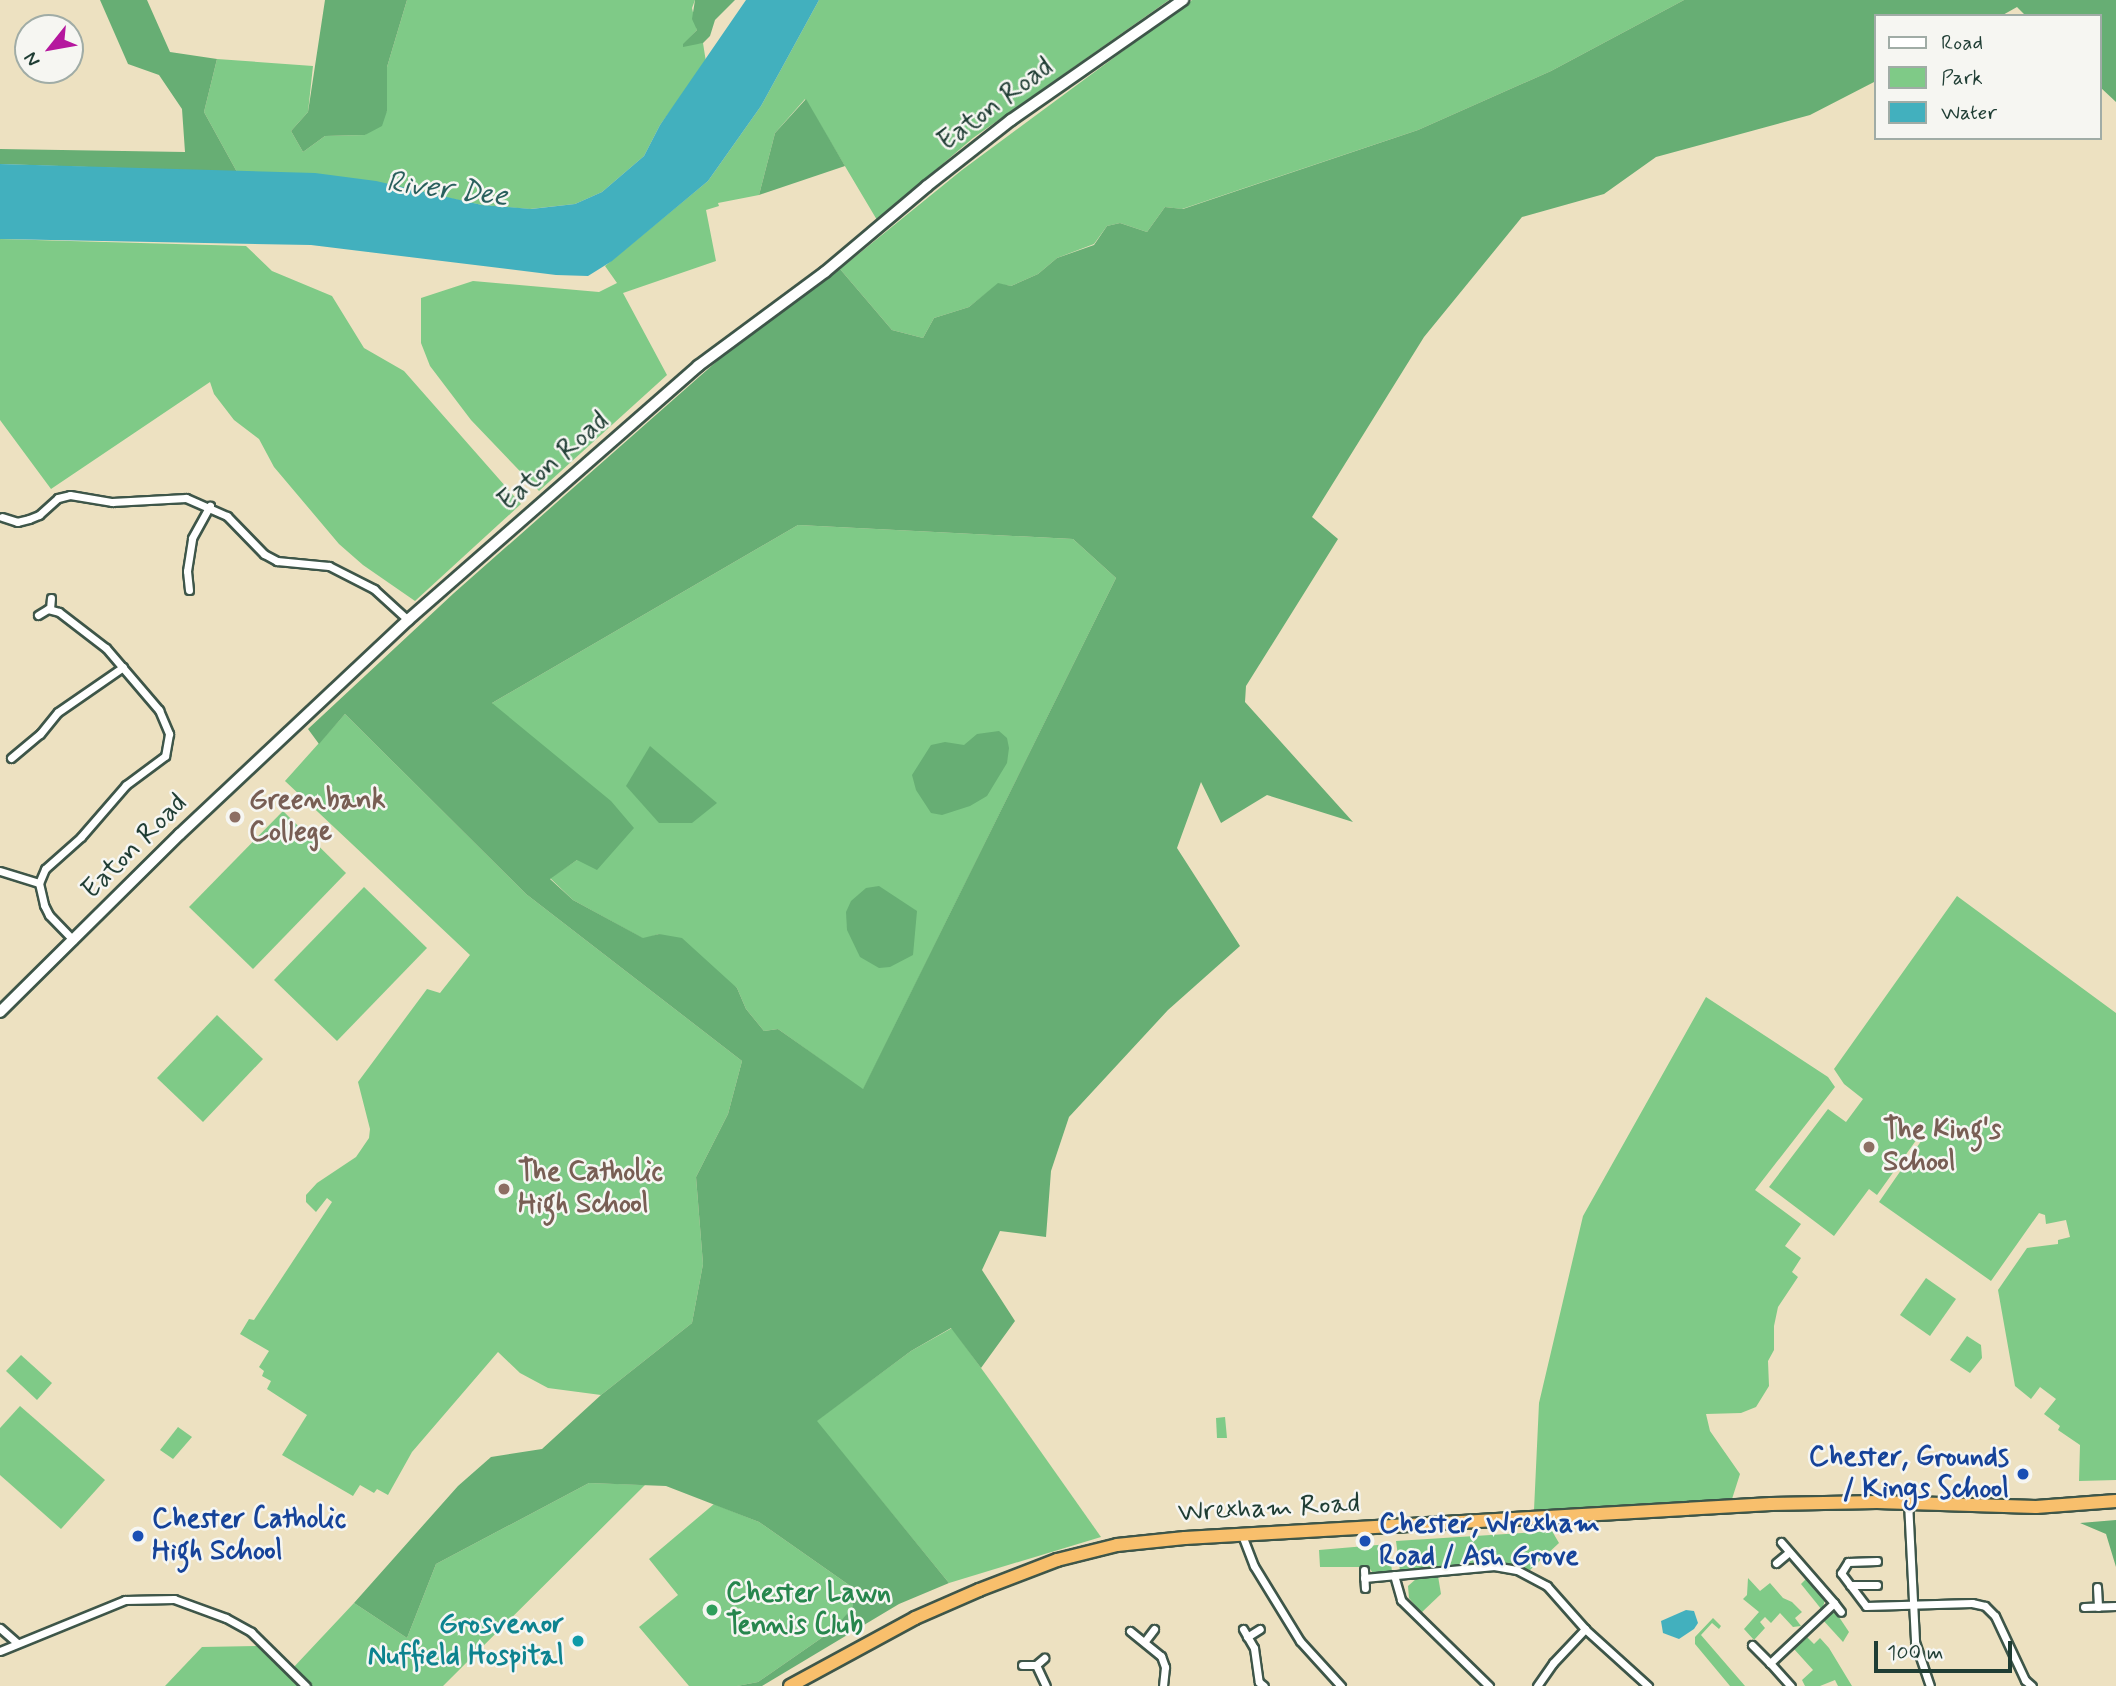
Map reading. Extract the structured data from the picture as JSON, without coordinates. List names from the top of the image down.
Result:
{
  "streets": {
    "highway": ["Wrexham Road"],
    "street": ["Eaton Road"]
  },
  "water": ["River Dee"],
  "places": [
    "Greenbank College",
    "The King's School",
    "The Catholic High School",
    "Chester, Grounds / Kings School",
    "Chester Catholic High School",
    "Chester, Wrexham Road / Ash Grove",
    "Chester Lawn Tennis Club",
    "Grosvenor Nuffield Hospital"
  ],
  "legend": ["Road", "Park", "Water"],
  "scale_bar": "100 m",
  "north": "bottom left"
}
